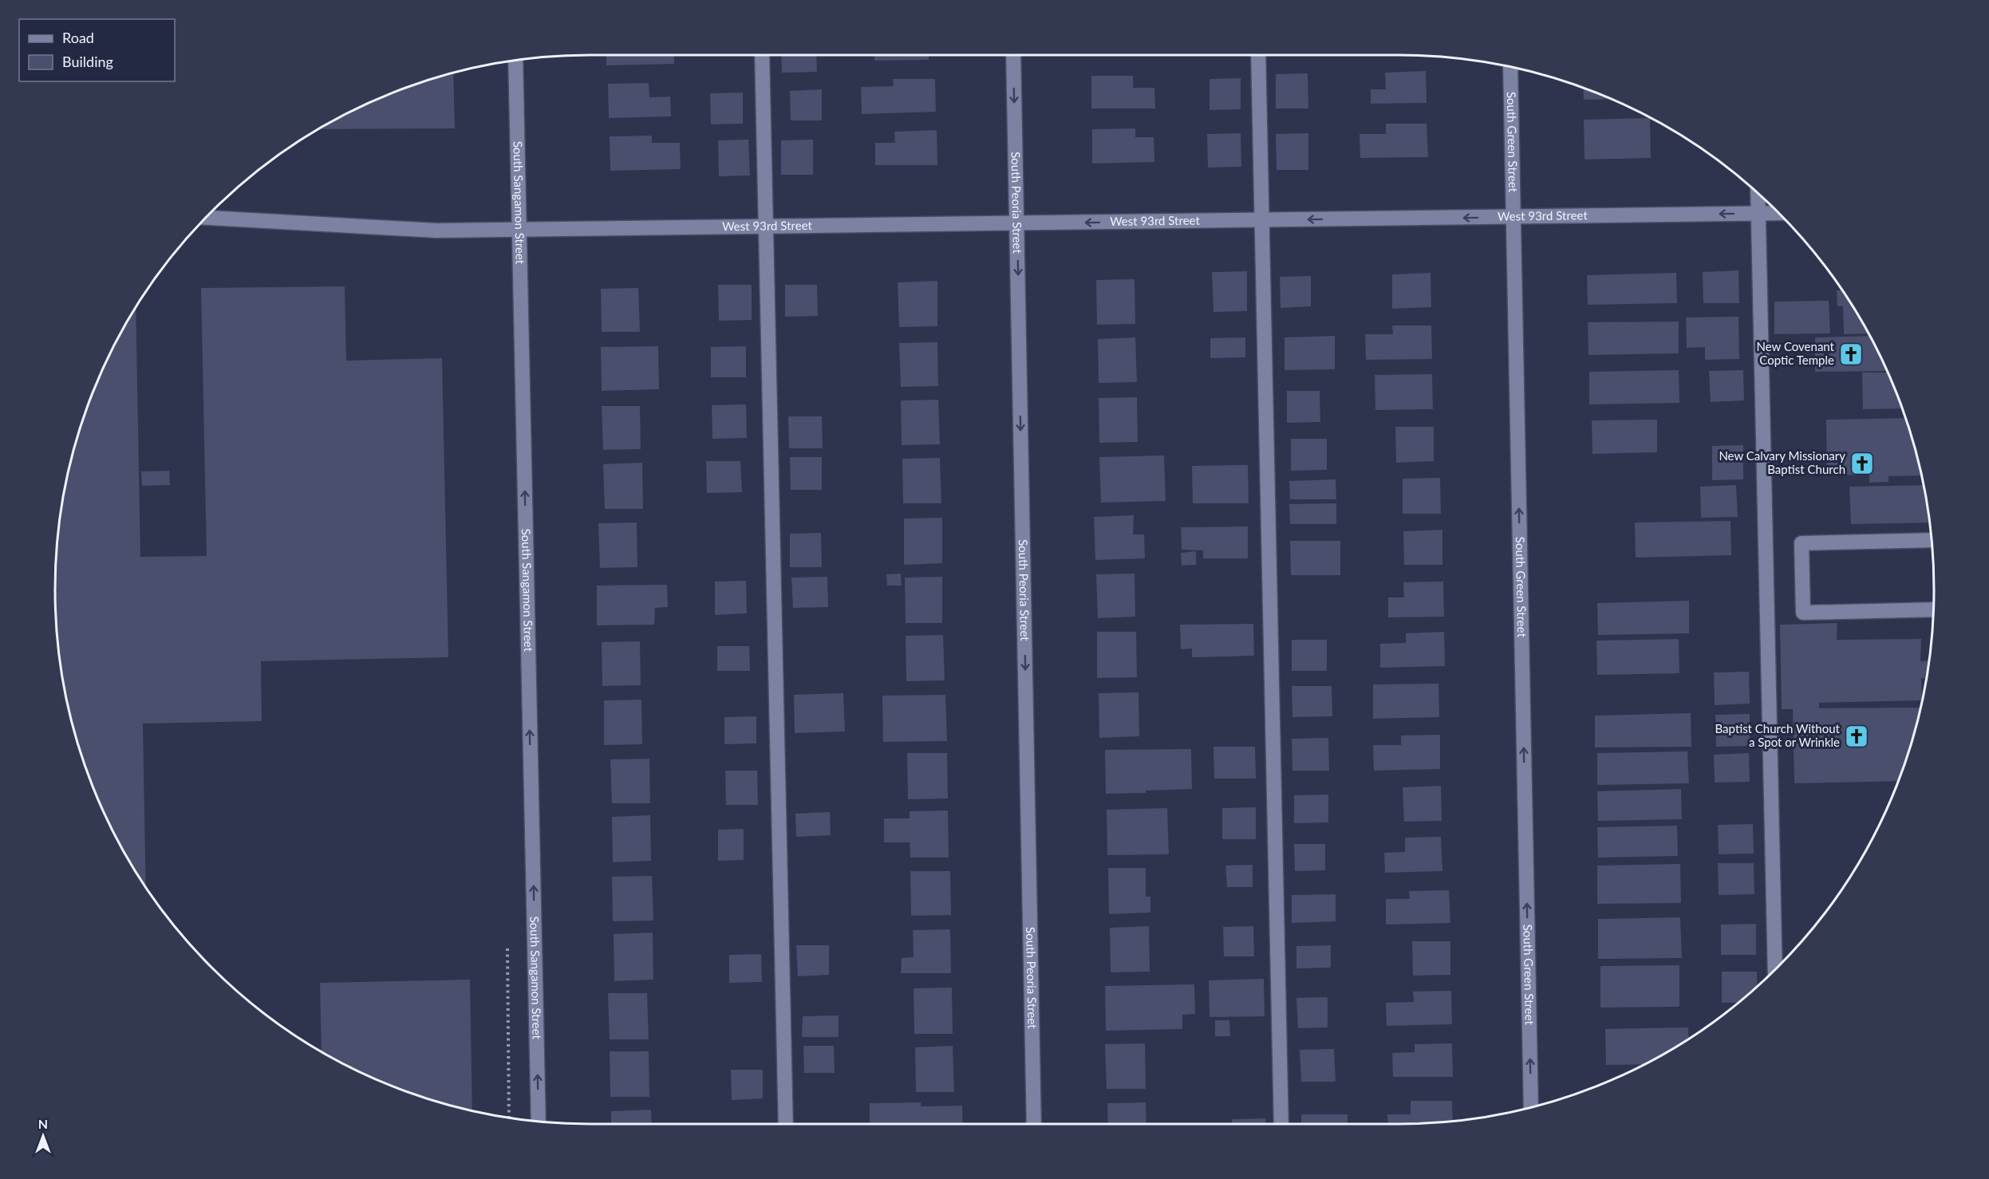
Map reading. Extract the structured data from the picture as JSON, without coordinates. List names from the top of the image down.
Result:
{
  "streets": {
    "street": [
      "South Green Street",
      "South Sangamon Street",
      "South Peoria Street",
      "West 93rd Street"
    ]
  },
  "crossings": [
    ["South Green Street", "West 93rd Street"],
    ["South Sangamon Street", "West 93rd Street"],
    ["South Peoria Street", "West 93rd Street"]
  ],
  "one_way": [
    "South Green Street",
    "South Sangamon Street",
    "South Peoria Street",
    "West 93rd Street"
  ],
  "places": {
    "church": ["New Covenant Coptic Temple", "New Calvary Missionary Baptist Church", "Baptist Church Without a Spot or Wrinkle"]
  },
  "legend": ["Road", "Building"],
  "north": "top"
}
